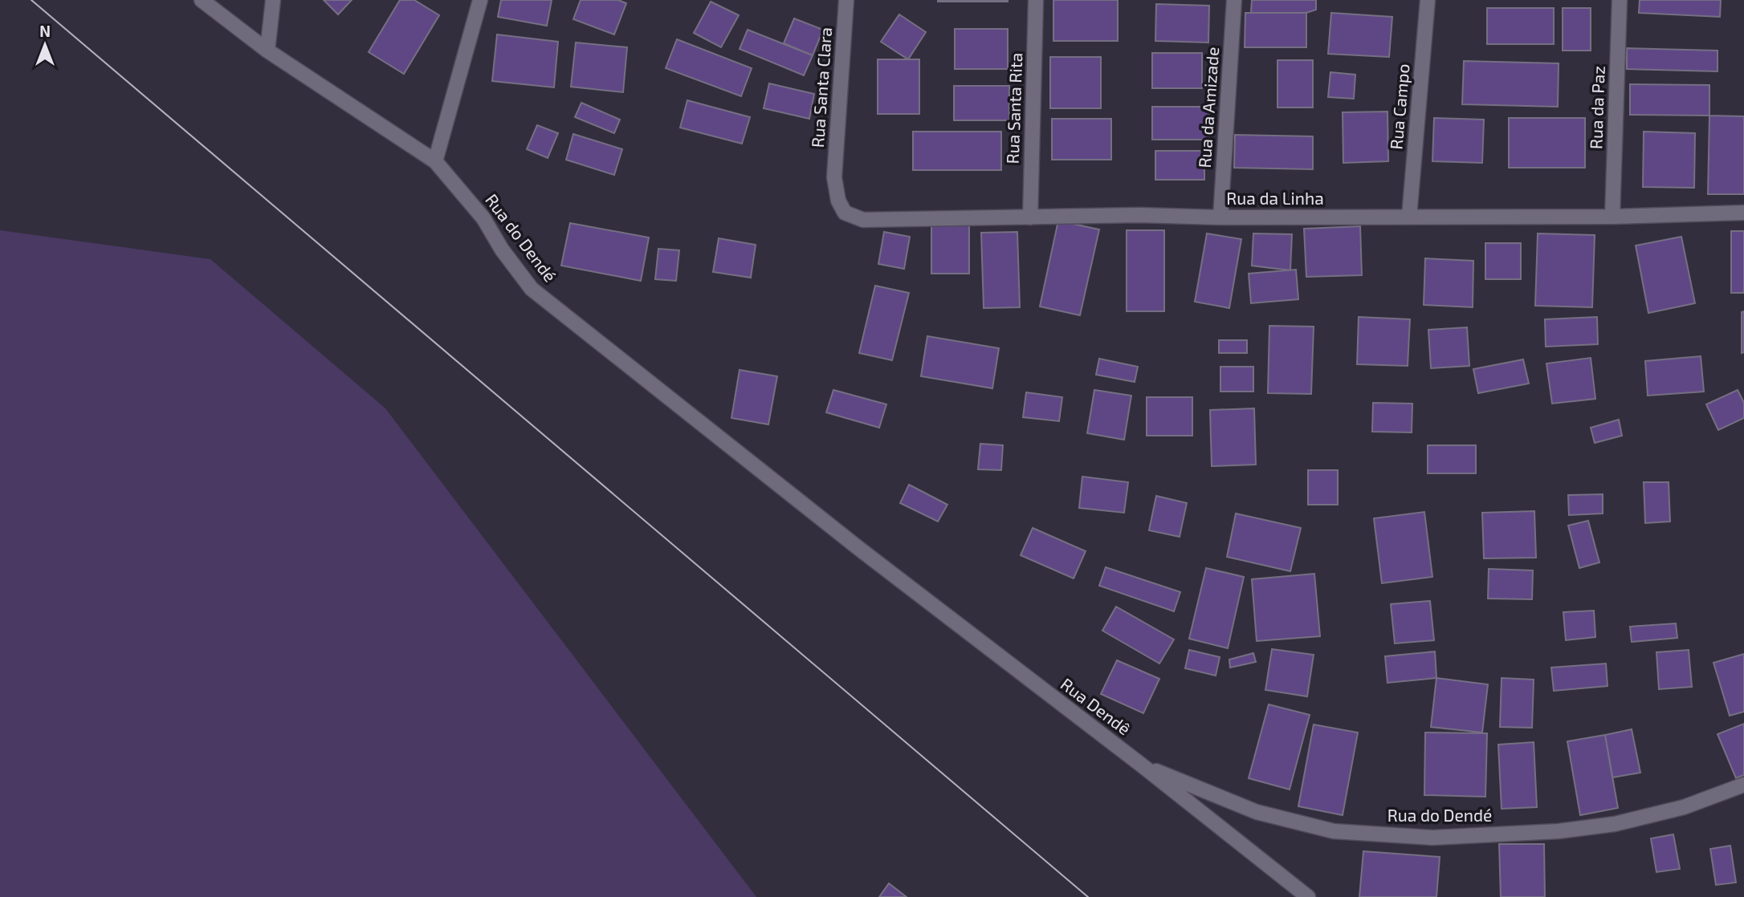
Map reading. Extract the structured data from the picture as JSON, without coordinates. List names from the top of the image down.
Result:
{
  "streets": {
    "street": [
      "Rua Santa Clara",
      "Rua Campo",
      "Rua da Amizade",
      "Rua da Paz",
      "Rua Santa Rita",
      "Rua da Linha",
      "Rua do Dendé",
      "Rua Dendê"
    ]
  },
  "crossings": [
    ["Rua Santa Clara", "Rua da Linha"],
    ["Rua Campo", "Rua da Linha"],
    ["Rua da Amizade", "Rua da Linha"],
    ["Rua da Paz", "Rua da Linha"],
    ["Rua Santa Rita", "Rua da Linha"],
    ["Rua do Dendé", "Rua Dendê"]
  ],
  "north": "top"
}
